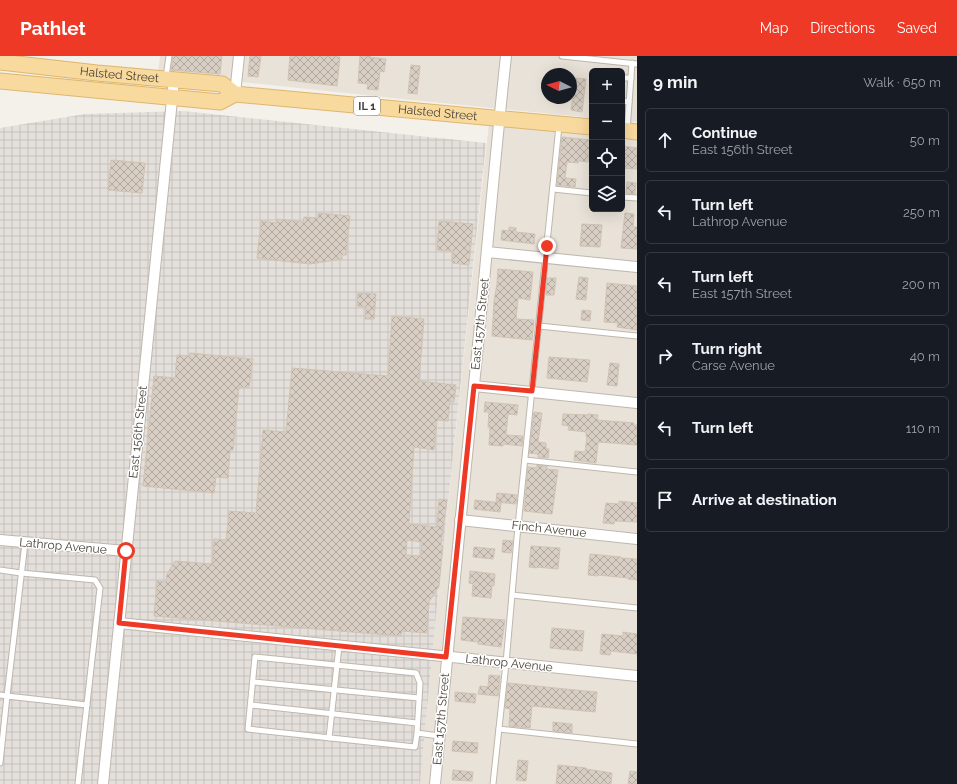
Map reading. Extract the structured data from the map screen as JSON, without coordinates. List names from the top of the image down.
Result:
{
  "streets": {
    "main road": ["Halsted Street", "IL 1"],
    "street": [
      "East 157th Street",
      "East 156th Street",
      "Finch Avenue",
      "Lathrop Avenue"
    ]
  },
  "crossings": [
    ["Halsted Street", "East 157th Street"],
    ["Halsted Street", "East 156th Street"],
    ["East 157th Street", "Finch Avenue"],
    ["East 157th Street", "Lathrop Avenue"],
    ["East 156th Street", "Lathrop Avenue"]
  ],
  "north": "left",
  "page": {
    "header": "Pathlet",
    "nav": ["Map", "Directions", "Saved"],
    "heading": ["9 min", "Walk · 650 m"],
    "map_buttons": ["+", "−"],
    "list": [
      ["Continue", "East 156th Street", "50 m"],
      ["Turn left", "Lathrop Avenue", "250 m"],
      ["Turn left", "East 157th Street", "200 m"],
      ["Turn right", "Carse Avenue", "40 m"],
      ["Turn left", "110 m"],
      "Arrive at destination"
    ]
  }
}
